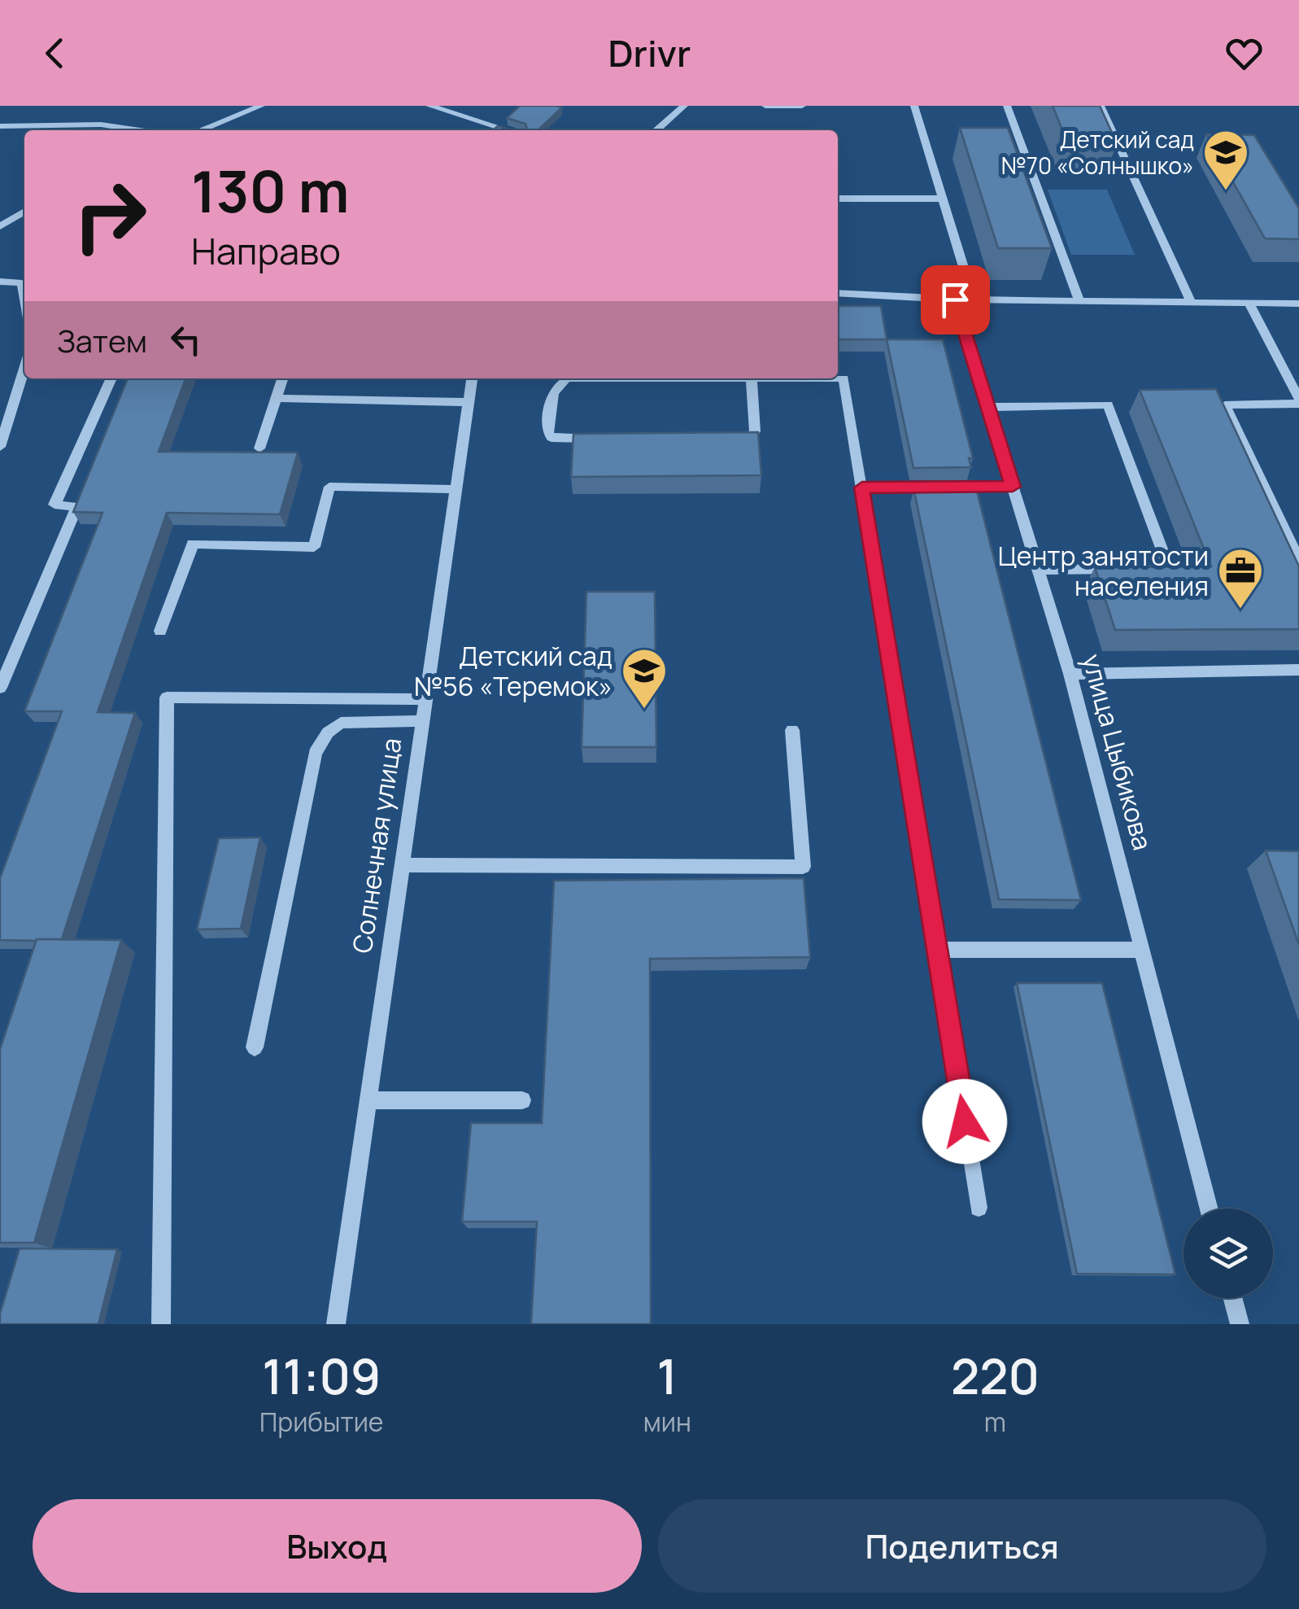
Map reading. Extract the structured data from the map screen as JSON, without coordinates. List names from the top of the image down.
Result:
{
  "streets": {
    "street": ["улица Цыбикова", "Солнечная улица"]
  },
  "places": {
    "school or university": ["Детский сад №70 «Солнышко»", "Детский сад №56 «Теремок»"],
    "office": ["Центр занятости населения"]
  },
  "page": {
    "header": "Drivr",
    "turn": ["130 m", "Направо"],
    "then": "Затем",
    "eta": [
      "11:09",
      "Прибытие",
      "1",
      "мин",
      "220",
      "m"
    ],
    "buttons": ["Выход", "Поделиться"]
  }
}
